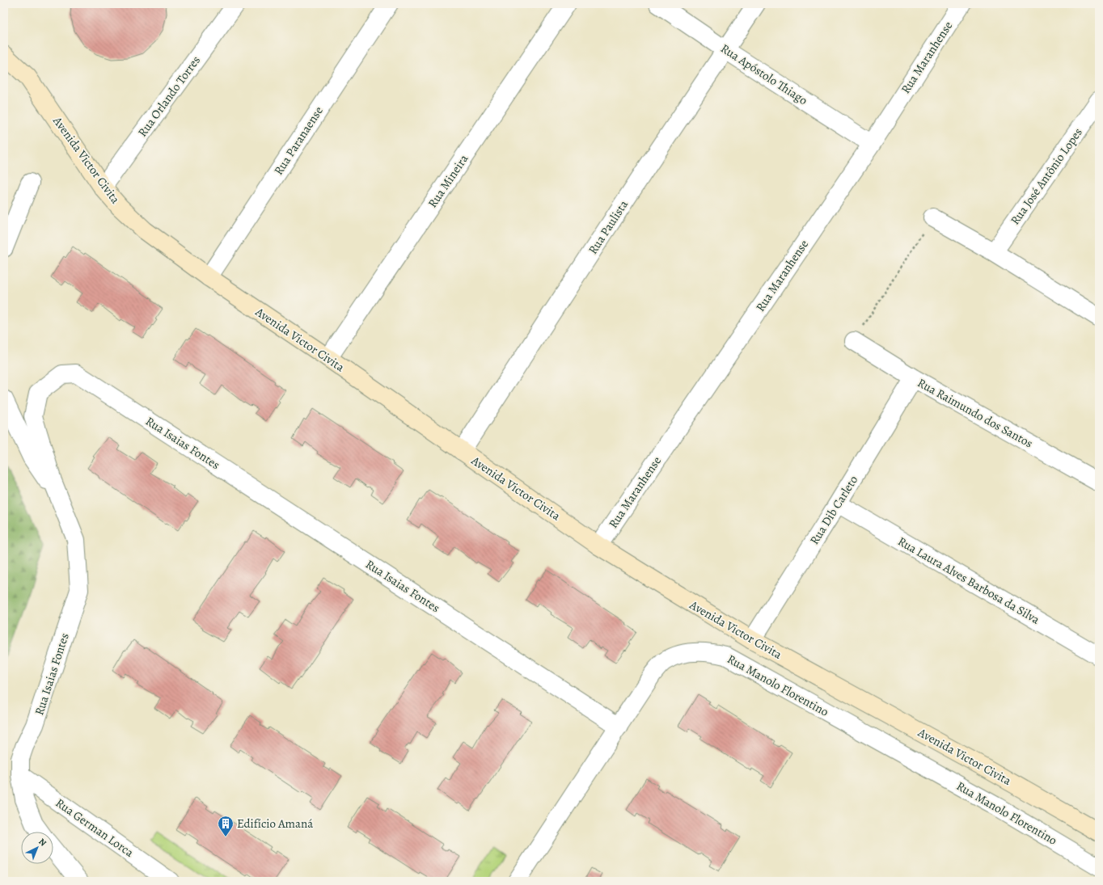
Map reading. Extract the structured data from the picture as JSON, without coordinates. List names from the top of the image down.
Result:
{
  "streets": {
    "main road": ["Avenida Victor Civita"],
    "street": [
      "Rua Maranhense",
      "Rua Apóstolo Thiago",
      "Rua Orlando Torres",
      "Rua Paranaense",
      "Rua José Antônio Lopes",
      "Rua Mineira",
      "Rua Paulista",
      "Rua Raimundo dos Santos",
      "Rua Isaias Fontes",
      "Rua Dib Carleto",
      "Rua Laura Alves Barbosa da Silva",
      "Rua Manolo Florentino",
      "Rua German Lorca"
    ]
  },
  "crossings": [
    ["Rua Maranhense", "Rua Apóstolo Thiago"],
    ["Rua Maranhense", "Avenida Victor Civita"],
    ["Rua Apóstolo Thiago", "Rua Paulista"],
    ["Rua Orlando Torres", "Avenida Victor Civita"],
    ["Rua Paranaense", "Avenida Victor Civita"],
    ["Avenida Victor Civita", "Rua Mineira"],
    ["Avenida Victor Civita", "Rua Paulista"],
    ["Avenida Victor Civita", "Rua Dib Carleto"],
    ["Rua Raimundo dos Santos", "Rua Dib Carleto"],
    ["Rua Isaias Fontes", "Rua Manolo Florentino"],
    ["Rua Isaias Fontes", "Rua German Lorca"],
    ["Rua Dib Carleto", "Rua Laura Alves Barbosa da Silva"]
  ],
  "places": {
    "building": ["Edifício Amaná"]
  },
  "north": "top right"
}
